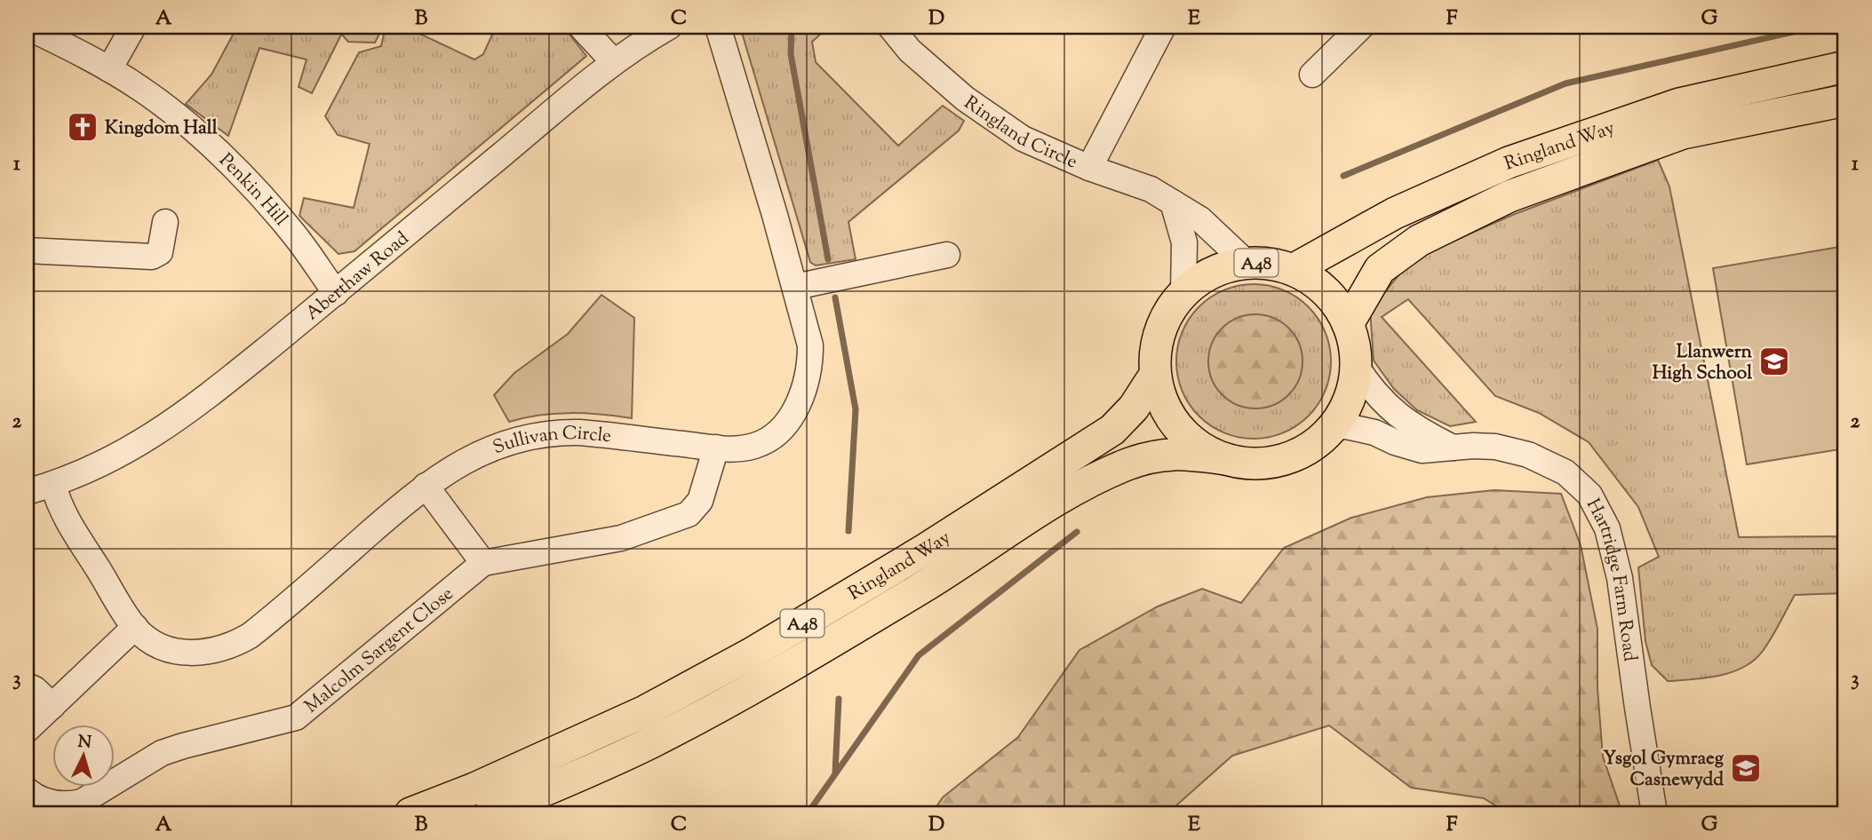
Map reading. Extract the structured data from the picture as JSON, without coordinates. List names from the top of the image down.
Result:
{
  "streets": {
    "main road": ["Ringland Way", "A48"],
    "street": [
      "Ringland Circle",
      "Penkin Hill",
      "Aberthaw Road",
      "Sullivan Circle",
      "Hartridge Farm Road",
      "Malcolm Sargent Close"
    ]
  },
  "crossings": [
    ["Ringland Circle", "Ringland Way"],
    ["Ringland Circle", "Hartridge Farm Road"],
    ["Ringland Way", "Hartridge Farm Road"],
    ["Penkin Hill", "Aberthaw Road"],
    ["Aberthaw Road", "Sullivan Circle"],
    ["Sullivan Circle", "Malcolm Sargent Close"]
  ],
  "places": {
    "church": ["Kingdom Hall"],
    "school or university": ["Llanwern High School", "Ysgol Gymraeg Casnewydd"]
  },
  "north": "top",
  "grid": {
    "columns": [
      "A",
      "B",
      "C",
      "D",
      "E",
      "F",
      "G"
    ],
    "rows": ["1", "2", "3"]
  }
}
